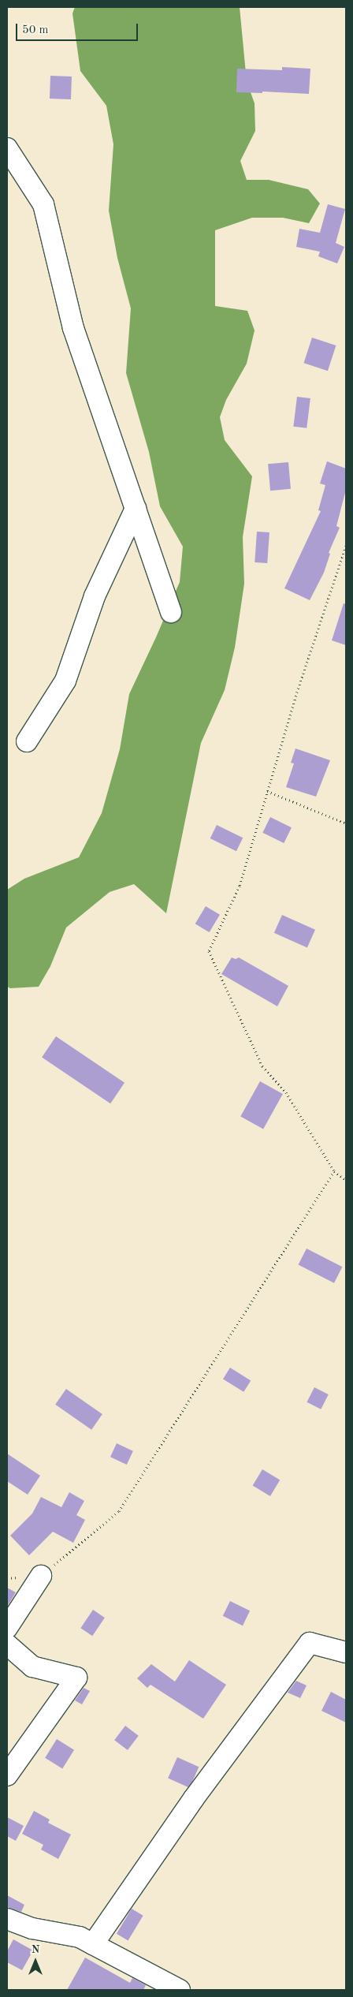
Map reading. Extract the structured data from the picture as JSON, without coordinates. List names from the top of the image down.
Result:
{
  "scale_bar": "50 m",
  "north": "top"
}
